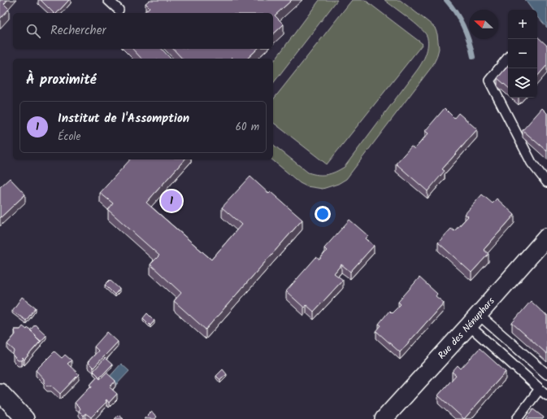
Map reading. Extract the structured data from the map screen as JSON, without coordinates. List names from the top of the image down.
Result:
{
  "streets": {
    "street": ["Rue des Nénuphars"]
  },
  "north": "left",
  "page": {
    "map_buttons": ["+", "−"],
    "search": "Rechercher",
    "heading": "À proximité",
    "list": [
      {
        "mark": "1",
        "name": "Institut de l'Assomption",
        "note": "École",
        "value": "60 m"
      }
    ],
    "pins": "1"
  }
}
